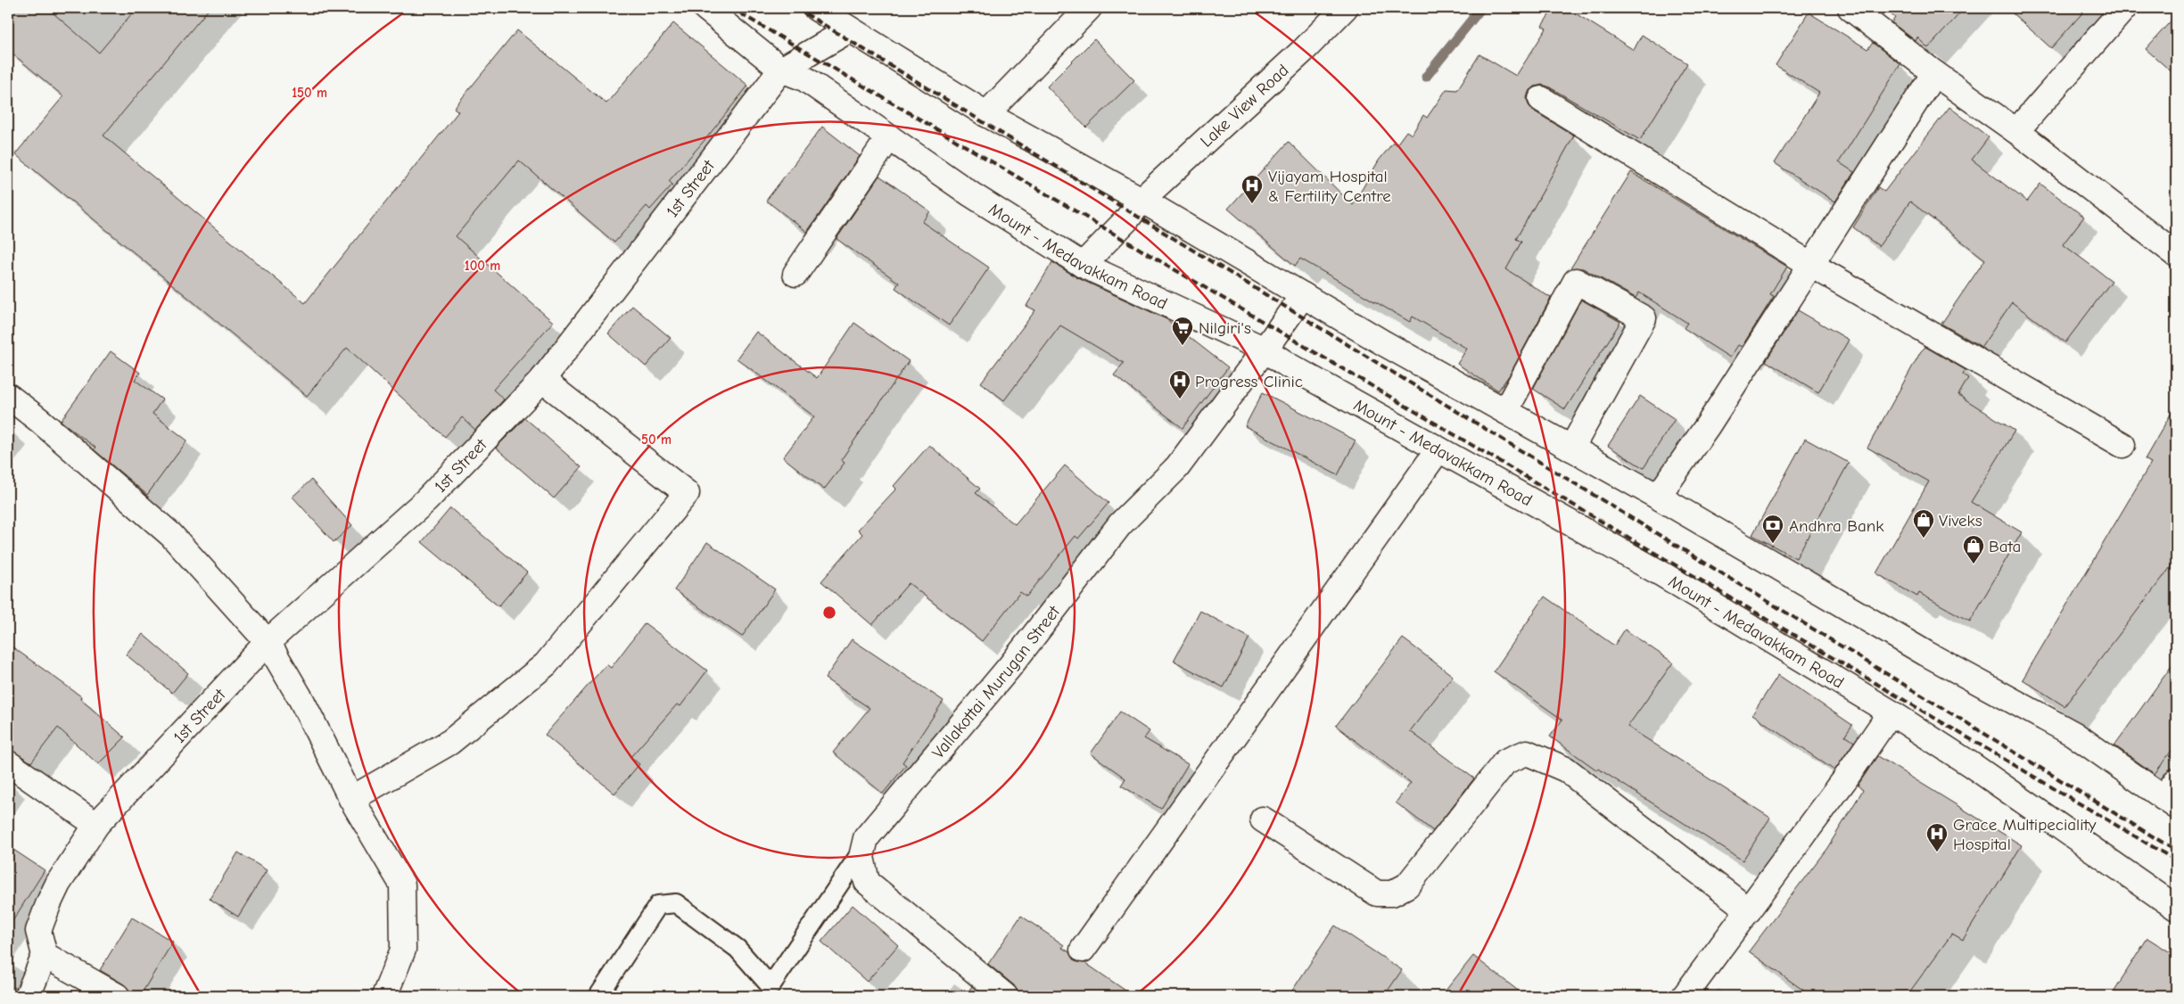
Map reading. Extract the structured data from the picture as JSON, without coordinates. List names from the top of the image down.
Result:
{
  "streets": {
    "street": [
      "Lake View Road",
      "1st Street",
      "Mount - Medavakkam Road",
      "Vallakottai Murugan Street"
    ]
  },
  "crossings": [
    ["Lake View Road", "Mount - Medavakkam Road"],
    ["1st Street", "Mount - Medavakkam Road"],
    ["Mount - Medavakkam Road", "Vallakottai Murugan Street"]
  ],
  "places": {
    "hospital": ["Vijayam Hospital & Fertility Centre", "Progress Clinic", "Grace Multipeciality Hospital"],
    "supermarket": ["Nilgiri's"],
    "shop": ["Viveks", "Bata"],
    "bank": ["Andhra Bank"]
  },
  "rings": ["150 m", "100 m", "50 m"]
}
